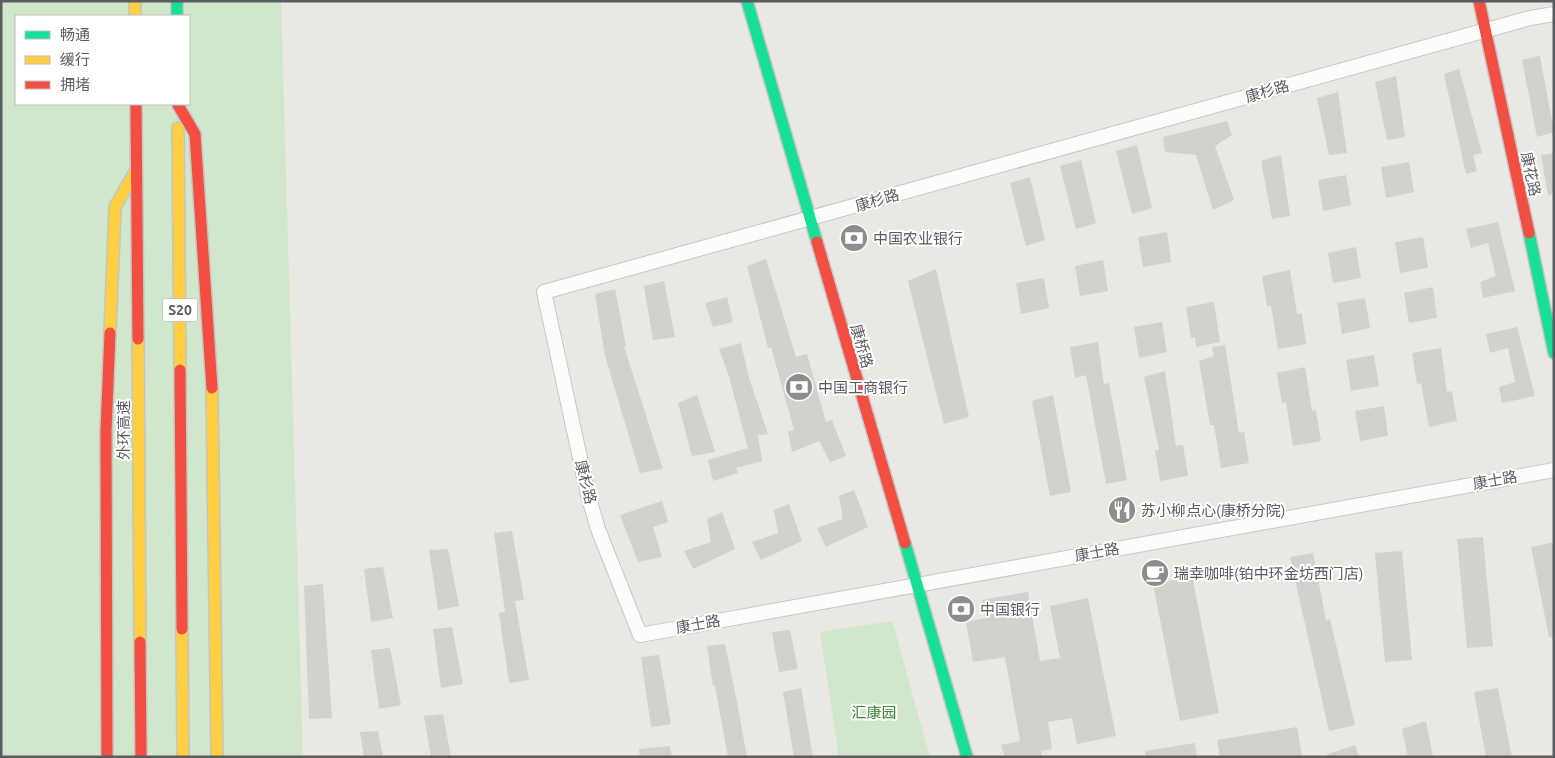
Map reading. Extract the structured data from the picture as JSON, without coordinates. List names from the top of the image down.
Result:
{
  "streets": {
    "main road": [
      "康花路",
      "S20",
      "康桥路",
      "外环高速"
    ],
    "street": ["康杉路", "康士路"]
  },
  "crossings": [
    ["康杉路", "康花路"],
    ["康杉路", "康桥路"],
    ["康杉路", "康士路"],
    ["康桥路", "康士路"]
  ],
  "parks": ["汇康园"],
  "places": {
    "bank": ["中国农业银行", "中国工商银行", "中国银行"],
    "restaurant": ["苏小柳点心(康桥分院)"],
    "cafe": ["瑞幸咖啡(铂中环金坊西门店)"]
  },
  "legend": ["畅通", "缓行", "拥堵"]
}
